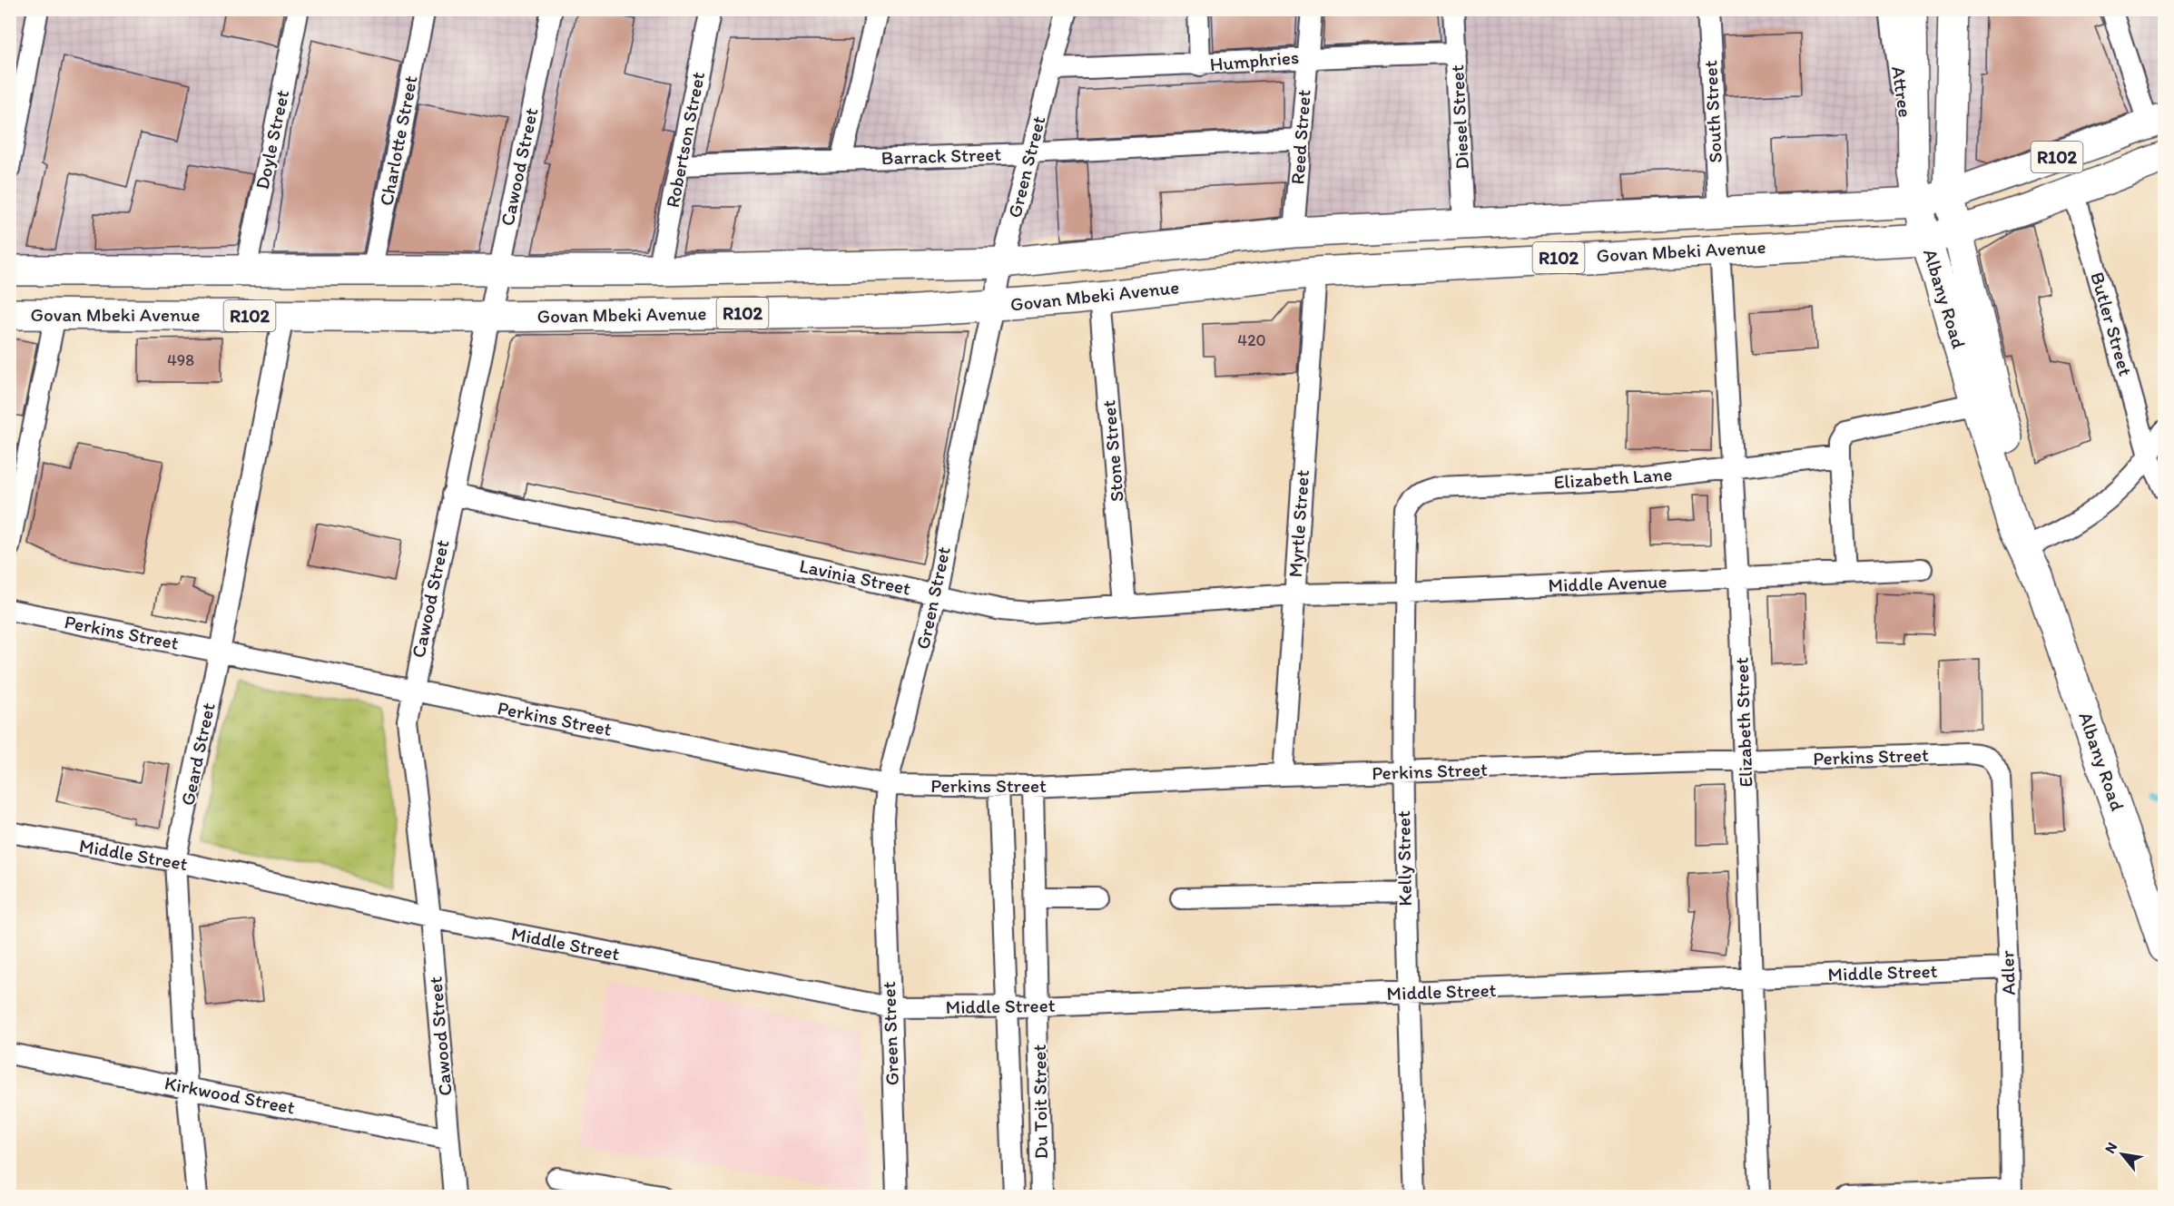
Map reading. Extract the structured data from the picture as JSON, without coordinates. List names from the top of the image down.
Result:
{
  "streets": {
    "main road": ["R102", "Govan Mbeki Avenue", "Albany Road"],
    "street": [
      "Humphries",
      "Attree",
      "South Street",
      "Diesel Street",
      "Reed Street",
      "Doyle Street",
      "Robertson Street",
      "Charlotte Street",
      "Barrack Street",
      "Cawood Street",
      "Green Street",
      "Butler Street",
      "Stone Street",
      "Elizabeth Lane",
      "Myrtle Street",
      "Lavinia Street",
      "Middle Avenue",
      "Perkins Street",
      "Elizabeth Street",
      "Geard Street",
      "Middle Street",
      "Kelly Street",
      "Adler",
      "Kirkwood Street",
      "Du Toit Street"
    ]
  },
  "crossings": [
    ["Humphries", "Diesel Street"],
    ["Humphries", "Reed Street"],
    ["Humphries", "Green Street"],
    ["Attree", "Albany Road"],
    ["South Street", "Govan Mbeki Avenue"],
    ["Diesel Street", "Govan Mbeki Avenue"],
    ["Reed Street", "Barrack Street"],
    ["Reed Street", "Govan Mbeki Avenue"],
    ["Doyle Street", "Govan Mbeki Avenue"],
    ["Robertson Street", "Barrack Street"],
    ["Robertson Street", "Govan Mbeki Avenue"],
    ["Charlotte Street", "Govan Mbeki Avenue"],
    ["Barrack Street", "Green Street"],
    ["Cawood Street", "Govan Mbeki Avenue"],
    ["Cawood Street", "Lavinia Street"],
    ["Cawood Street", "Perkins Street"],
    ["Cawood Street", "Middle Street"],
    ["Cawood Street", "Kirkwood Street"],
    ["Green Street", "Govan Mbeki Avenue"],
    ["Green Street", "Lavinia Street"],
    ["Green Street", "Perkins Street"],
    ["Green Street", "Middle Street"],
    ["Govan Mbeki Avenue", "Albany Road"],
    ["Govan Mbeki Avenue", "Butler Street"],
    ["Govan Mbeki Avenue", "Stone Street"],
    ["Govan Mbeki Avenue", "Myrtle Street"],
    ["Govan Mbeki Avenue", "Elizabeth Street"],
    ["Govan Mbeki Avenue", "Geard Street"],
    ["Stone Street", "Lavinia Street"],
    ["Elizabeth Lane", "Elizabeth Street"],
    ["Elizabeth Lane", "Kelly Street"],
    ["Myrtle Street", "Lavinia Street"],
    ["Myrtle Street", "Middle Avenue"],
    ["Myrtle Street", "Perkins Street"],
    ["Lavinia Street", "Middle Avenue"],
    ["Middle Avenue", "Elizabeth Street"],
    ["Middle Avenue", "Kelly Street"],
    ["Perkins Street", "Elizabeth Street"],
    ["Perkins Street", "Geard Street"],
    ["Perkins Street", "Kelly Street"],
    ["Perkins Street", "Adler"],
    ["Perkins Street", "Du Toit Street"],
    ["Elizabeth Street", "Middle Street"],
    ["Geard Street", "Middle Street"],
    ["Geard Street", "Kirkwood Street"],
    ["Middle Street", "Kelly Street"],
    ["Middle Street", "Adler"],
    ["Middle Street", "Du Toit Street"]
  ],
  "house_numbers": ["420", "498"],
  "north": "top left"
}
